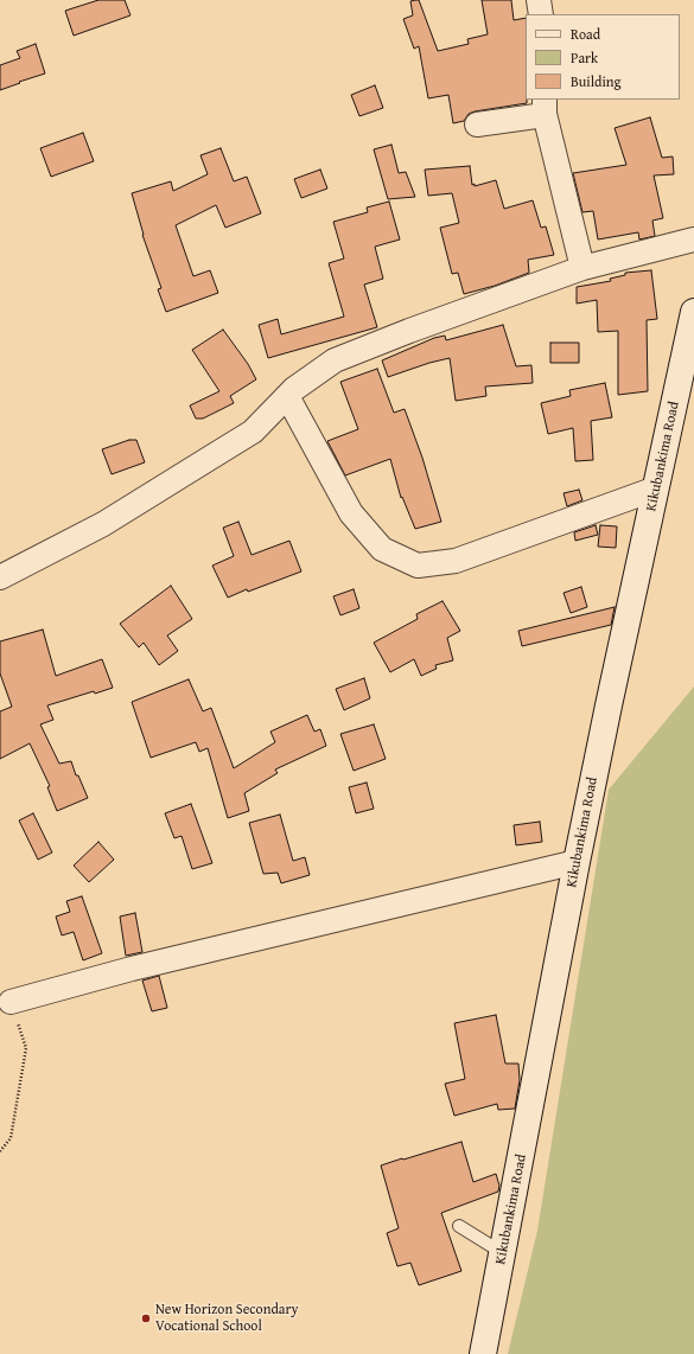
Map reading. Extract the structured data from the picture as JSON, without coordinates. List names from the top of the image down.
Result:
{
  "streets": {
    "street": ["Kikubankima Road"]
  },
  "places": ["New Horizon Secondary Vocational School"],
  "legend": ["Road", "Park", "Building"]
}
